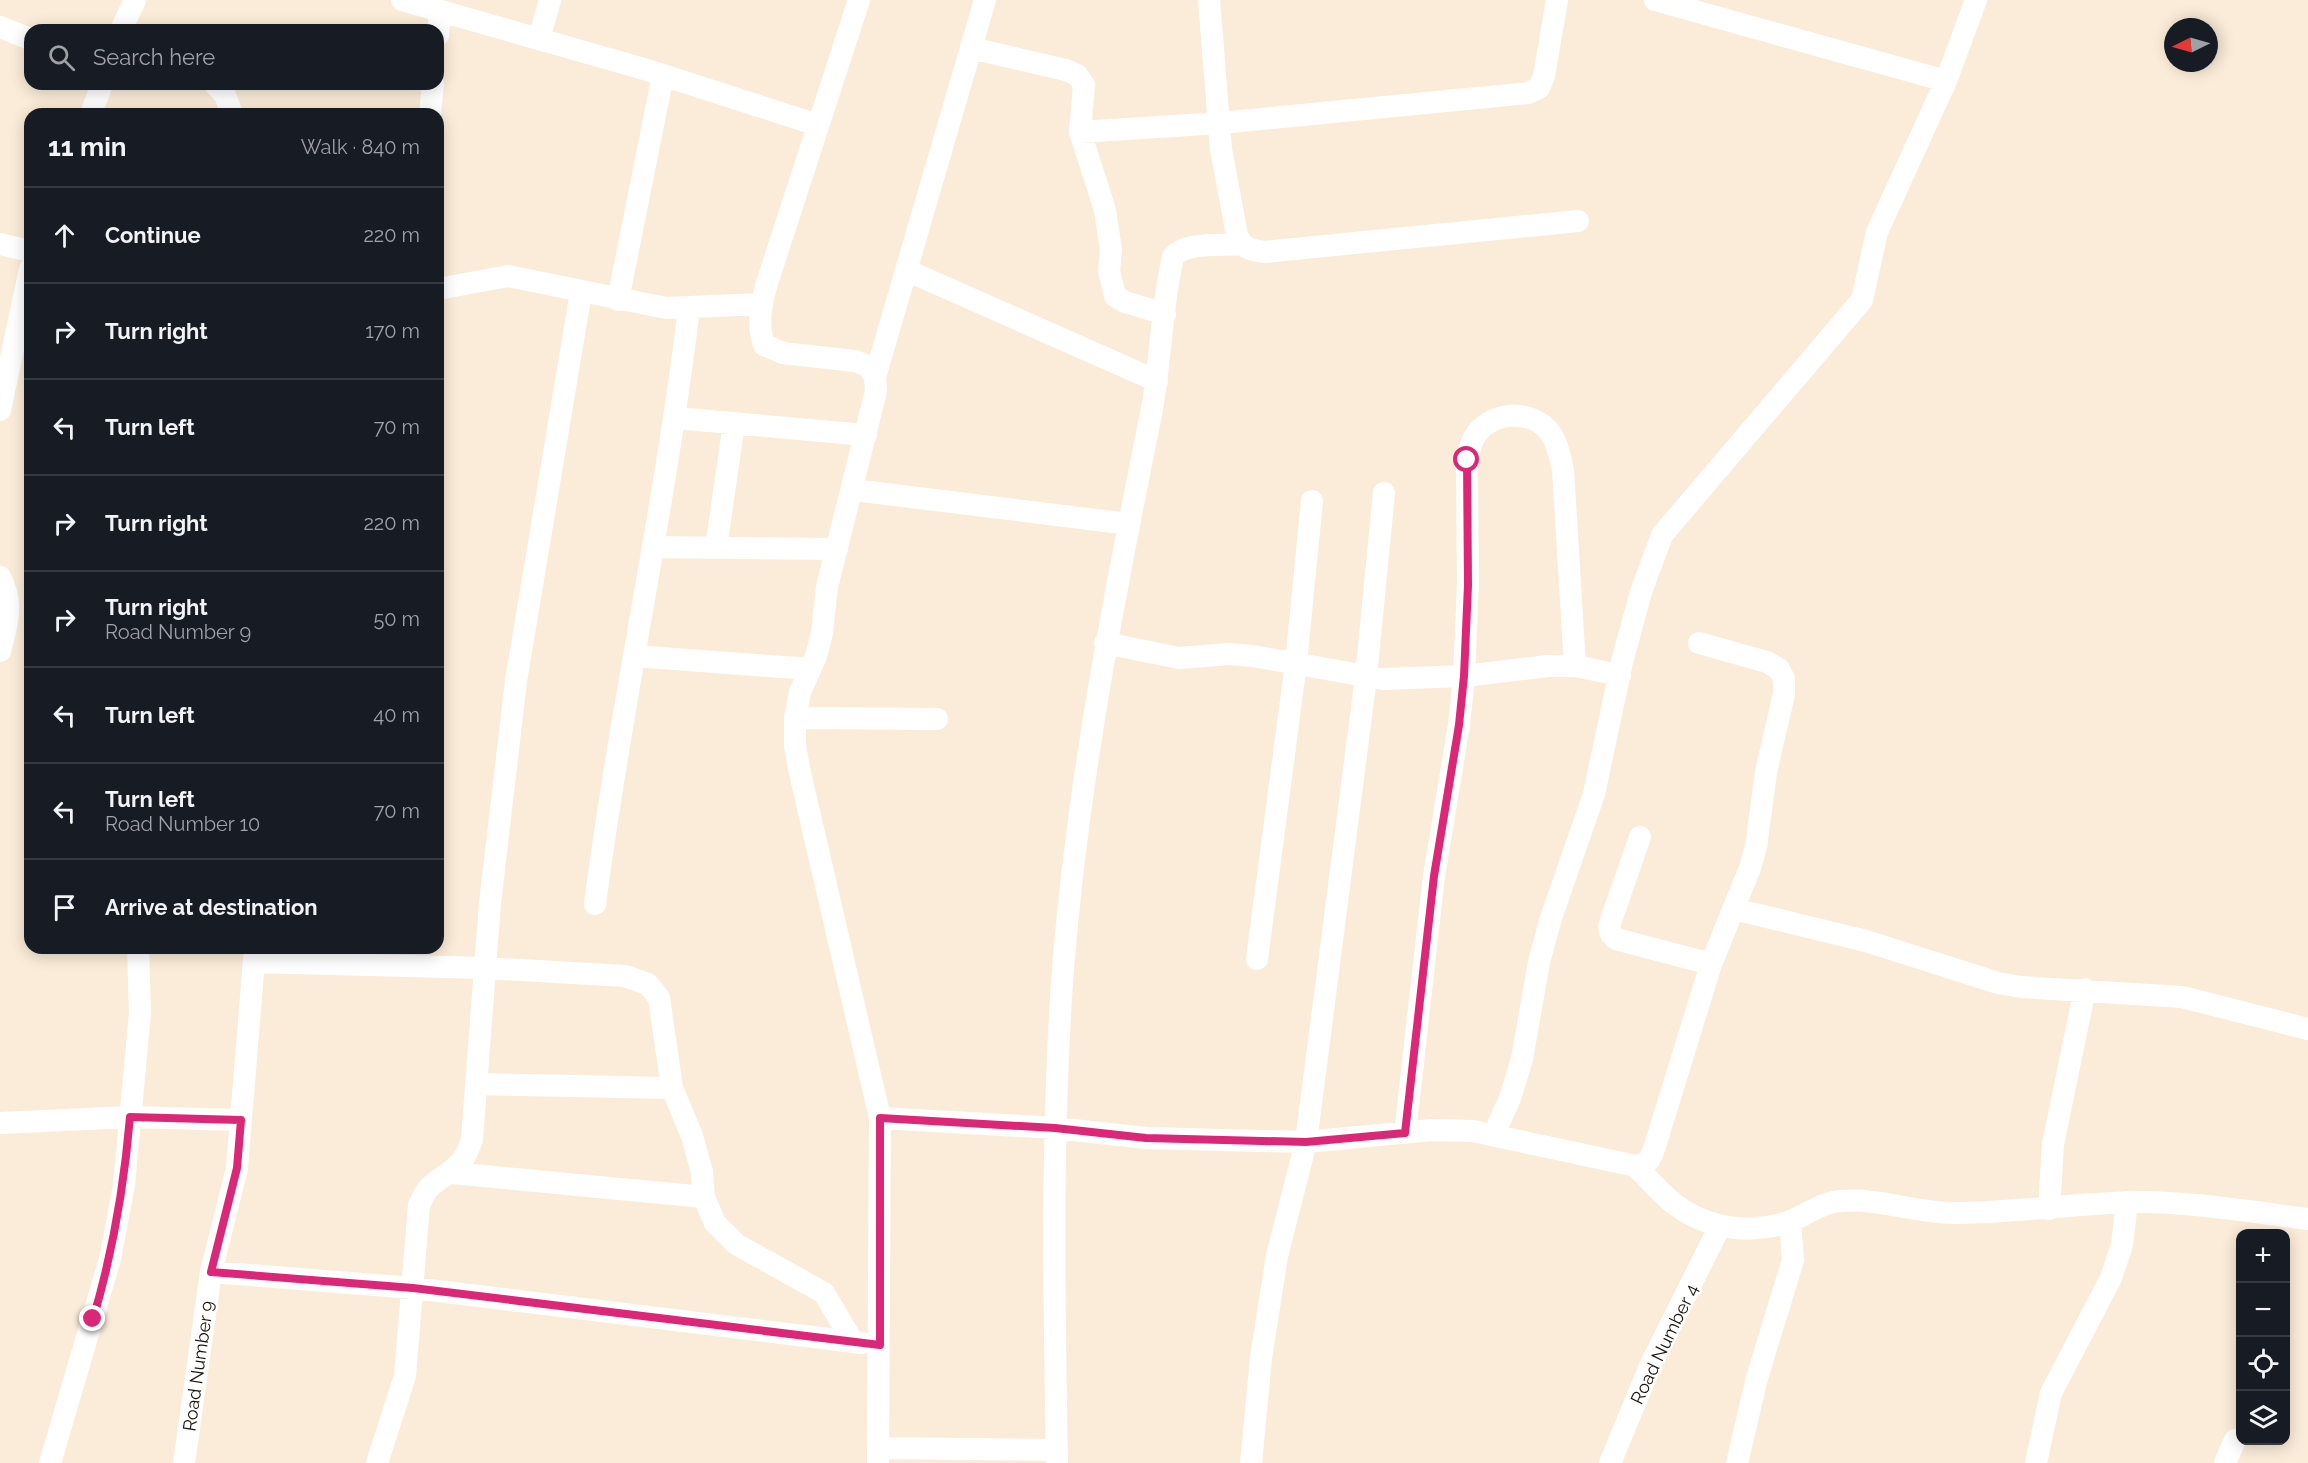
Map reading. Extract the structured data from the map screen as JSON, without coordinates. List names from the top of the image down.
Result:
{
  "streets": {
    "street": ["Road Number 4", "Road Number 9"]
  },
  "north": "left",
  "page": {
    "search": "Search here",
    "heading": ["11 min", "Walk · 840 m"],
    "list": [
      ["Continue", "220 m"],
      ["Turn right", "170 m"],
      ["Turn left", "70 m"],
      ["Turn right", "220 m"],
      ["Turn right", "Road Number 9", "50 m"],
      ["Turn left", "40 m"],
      ["Turn left", "Road Number 10", "70 m"],
      "Arrive at destination"
    ],
    "map_buttons": ["+", "−"]
  }
}
